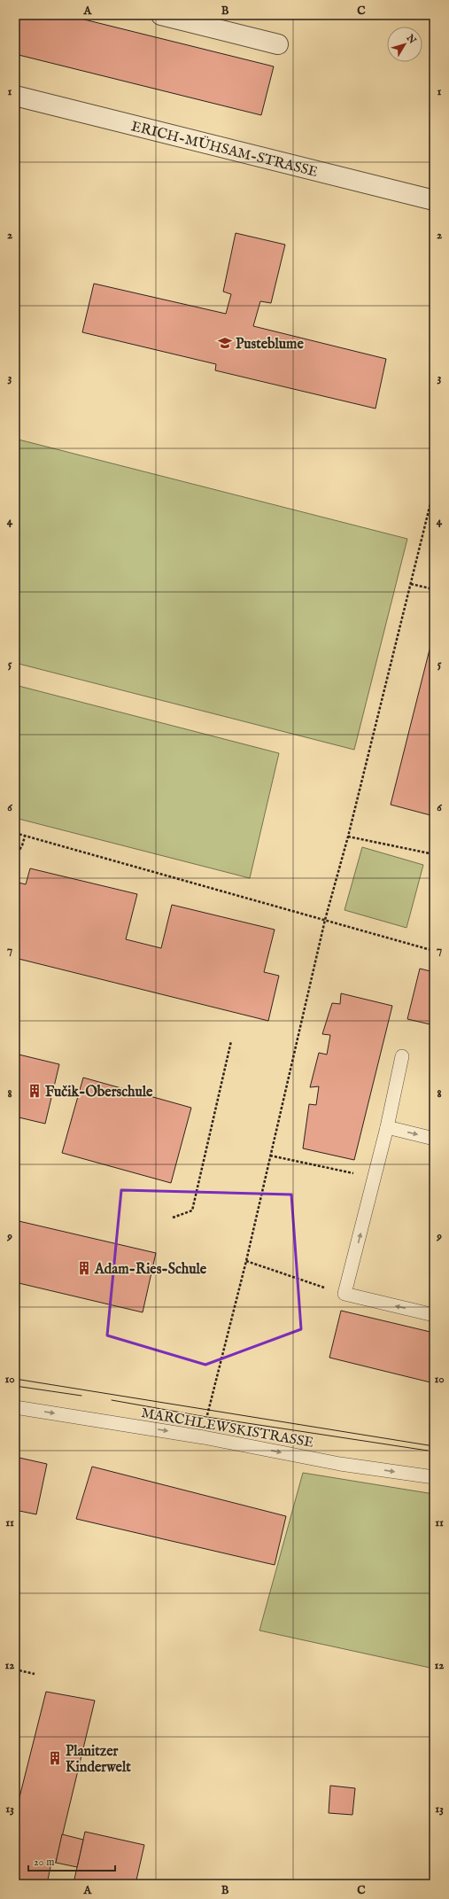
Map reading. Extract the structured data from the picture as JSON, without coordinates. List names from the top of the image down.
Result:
{
  "streets": {
    "street": ["ERICH-MÜHSAM-STRASSE"],
    "lane": ["MARCHLEWSKISTRASSE"]
  },
  "one_way": ["MARCHLEWSKISTRASSE"],
  "places": {
    "school or university": ["Pusteblume"],
    "building": ["Fučik-Oberschule", "Adam-Ries-Schule", "Planitzer Kinderwelt"]
  },
  "scale_bar": "20 m",
  "north": "top right",
  "grid": {
    "columns": ["A", "B", "C"],
    "rows": [
      "1",
      "2",
      "3",
      "4",
      "5",
      "6",
      "7",
      "8",
      "9",
      "10",
      "11",
      "12",
      "13"
    ]
  }
}
